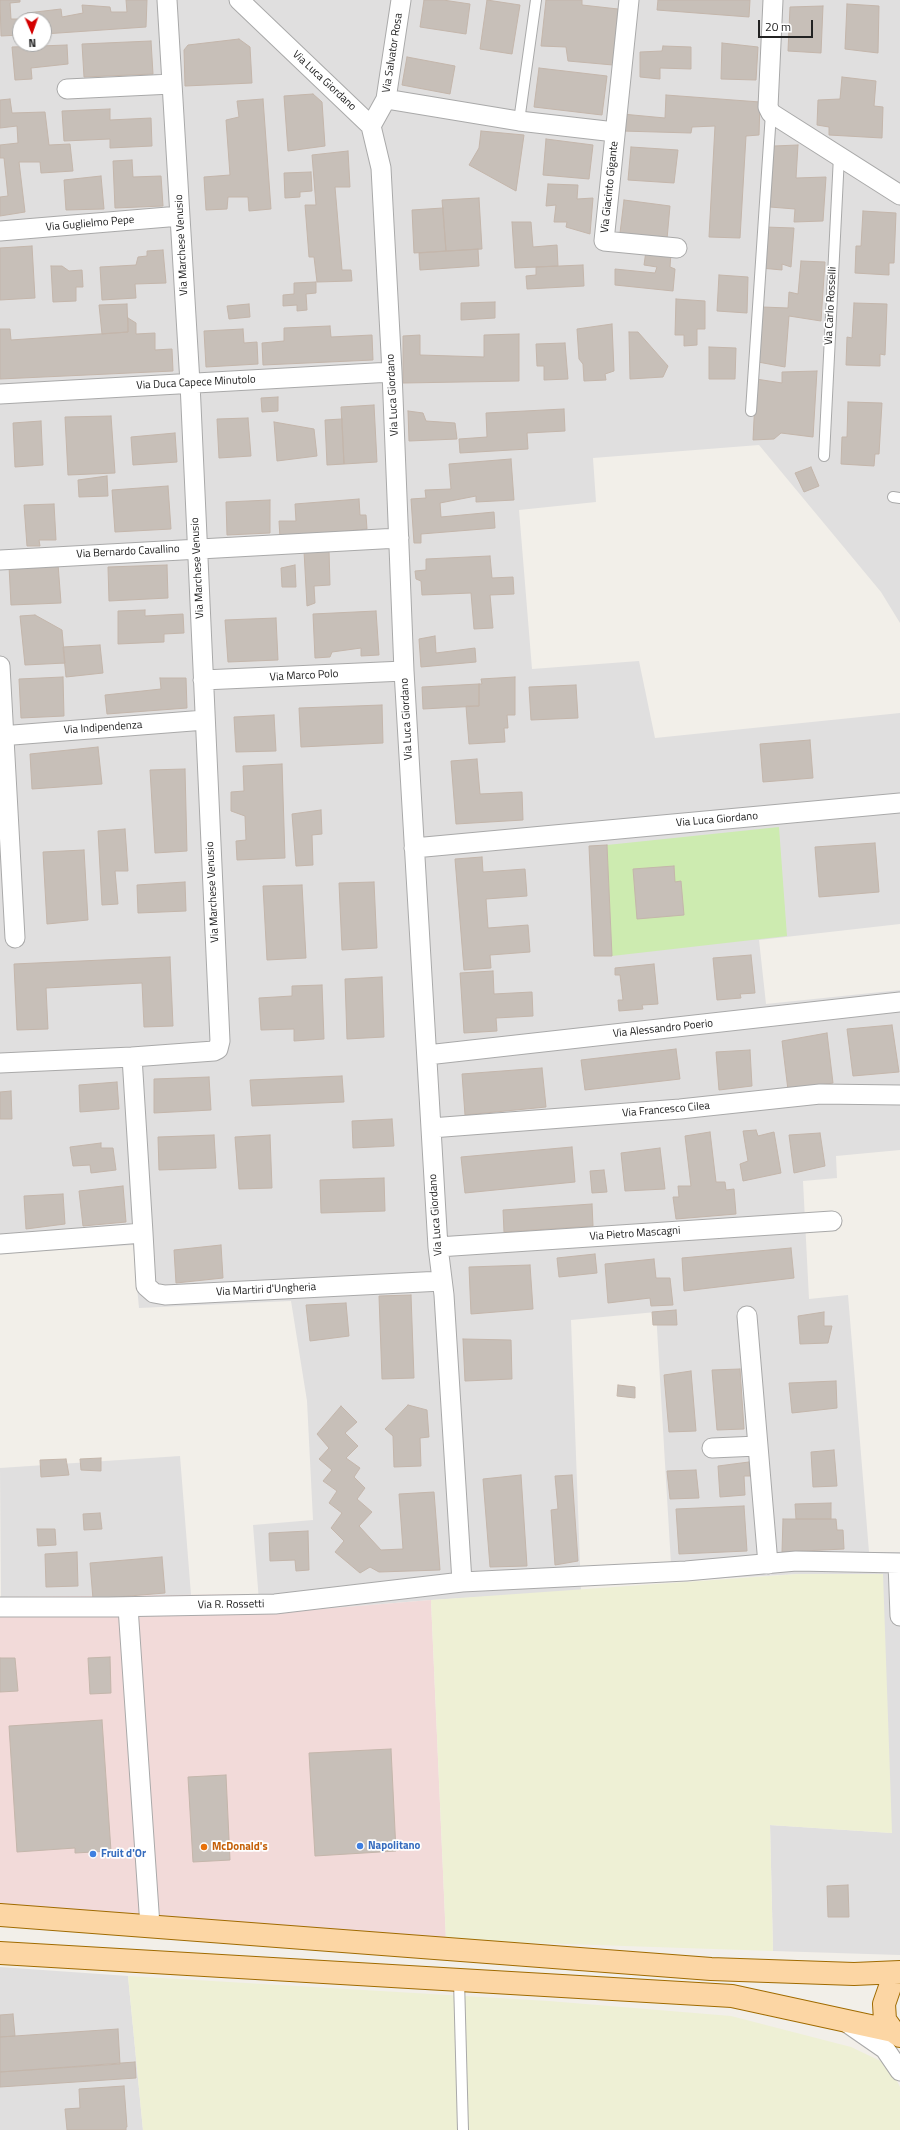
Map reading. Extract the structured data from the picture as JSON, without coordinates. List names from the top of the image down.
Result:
{
  "streets": {
    "street": [
      "Via Salvator Rosa",
      "Via Luca Giordano",
      "Via Giacinto Gigante",
      "Via Guglielmo Pepe",
      "Via Marchese Venusio",
      "Via Duca Capece Minutolo",
      "Via Bernardo Cavallino",
      "Via Marco Polo",
      "Via Indipendenza",
      "Via Alessandro Poerio",
      "Via Francesco Cilea",
      "Via Pietro Mascagni",
      "Via Martiri d'Ungheria",
      "Via R. Rossetti"
    ],
    "lane": ["Via Carlo Rosselli"]
  },
  "crossings": [
    ["Via Salvator Rosa", "Via Luca Giordano"],
    ["Via Salvator Rosa", "Via Giacinto Gigante"],
    ["Via Luca Giordano", "Via Duca Capece Minutolo"],
    ["Via Luca Giordano", "Via Bernardo Cavallino"],
    ["Via Luca Giordano", "Via Marco Polo"],
    ["Via Luca Giordano", "Via Alessandro Poerio"],
    ["Via Luca Giordano", "Via Francesco Cilea"],
    ["Via Luca Giordano", "Via Pietro Mascagni"],
    ["Via Luca Giordano", "Via Martiri d'Ungheria"],
    ["Via Luca Giordano", "Via R. Rossetti"],
    ["Via Guglielmo Pepe", "Via Marchese Venusio"],
    ["Via Marchese Venusio", "Via Duca Capece Minutolo"],
    ["Via Marchese Venusio", "Via Bernardo Cavallino"],
    ["Via Marchese Venusio", "Via Marco Polo"],
    ["Via Marchese Venusio", "Via Indipendenza"],
    ["Via Marchese Venusio", "Via Martiri d'Ungheria"]
  ],
  "places": ["Napolitano", "McDonald's", "Fruit d'Or"],
  "scale_bar": "20 m",
  "north": "bottom"
}
